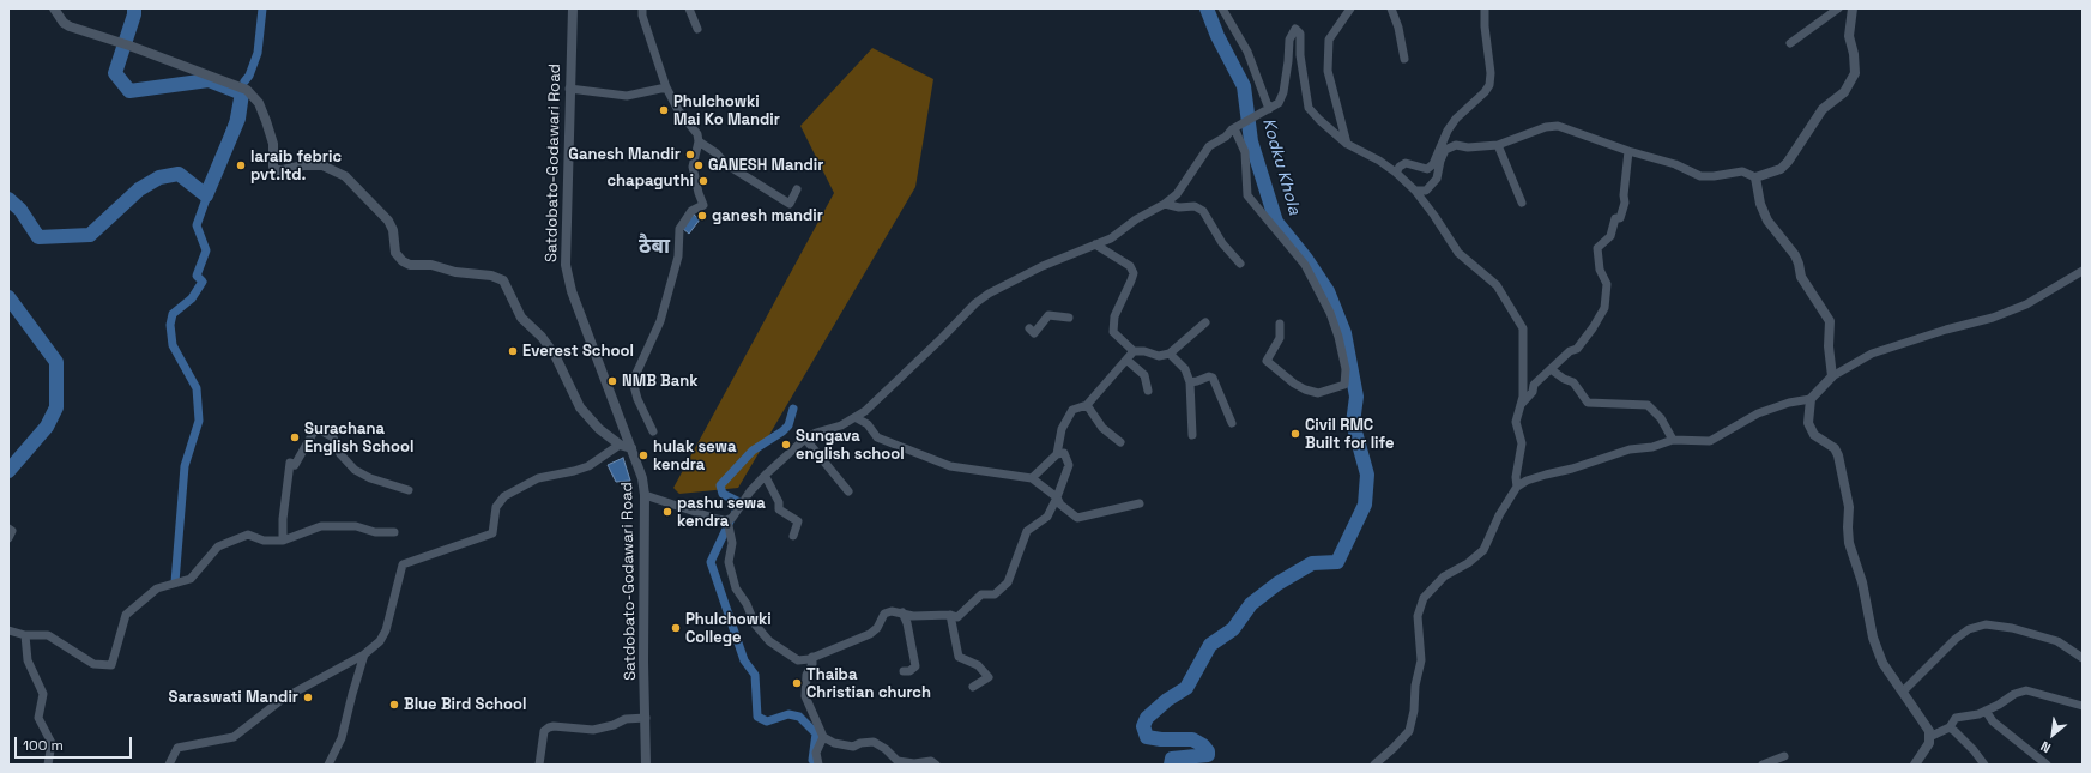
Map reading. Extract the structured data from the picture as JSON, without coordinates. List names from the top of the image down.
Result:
{
  "streets": {
    "street": ["Satdobato-Godawari Road"]
  },
  "districts": ["ठैबा"],
  "water": ["Kodku Khola"],
  "places": [
    "Phulchowki Mai Ko Mandir",
    "Ganesh Mandir",
    "laraib febric pvt.ltd.",
    "GANESH Mandir",
    "chapaguthi",
    "ganesh mandir",
    "Everest School",
    "NMB Bank",
    "Civil RMC Built for life",
    "Surachana English School",
    "Sungava english school",
    "hulak sewa kendra",
    "pashu sewa kendra",
    "Phulchowki College",
    "Thaiba Christian church",
    "Saraswati Mandir",
    "Blue Bird School"
  ],
  "scale_bar": "100 m",
  "north": "bottom left"
}
